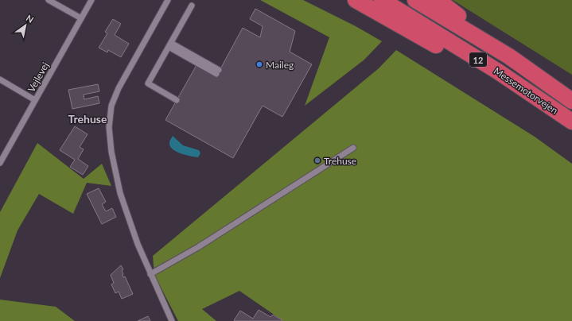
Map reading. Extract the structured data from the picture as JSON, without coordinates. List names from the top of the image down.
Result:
{
  "streets": {
    "highway": ["12", "Messemotorvejen"],
    "street": ["Vejlevej"]
  },
  "districts": ["Trehuse"],
  "places": ["Maileg", "Trehuse"],
  "north": "top right"
}
